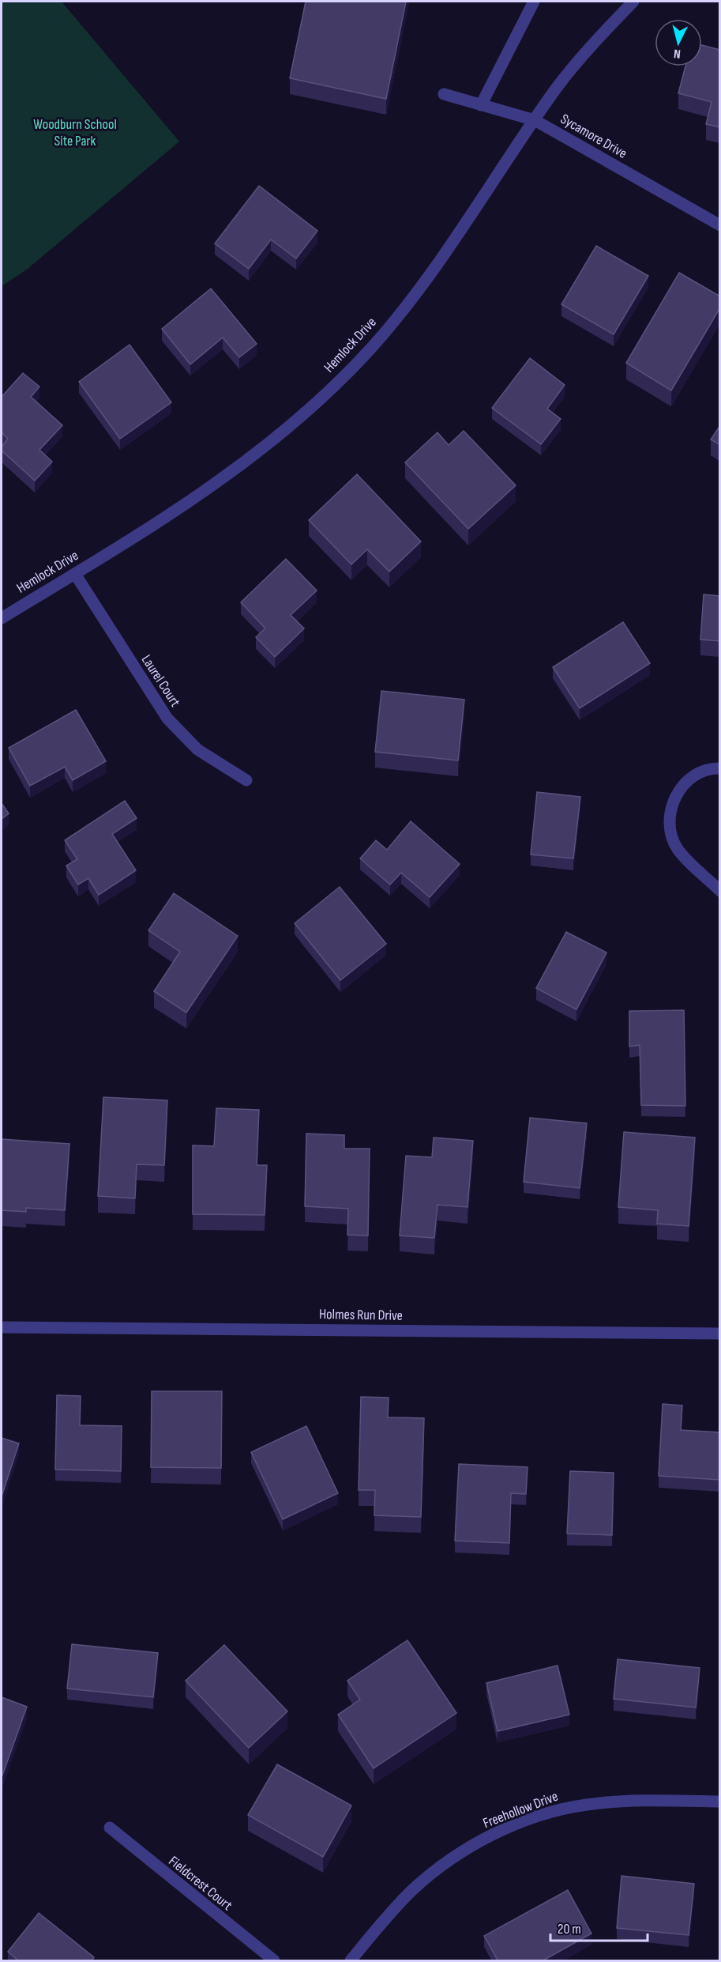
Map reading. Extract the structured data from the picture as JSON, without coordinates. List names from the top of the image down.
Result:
{
  "streets": {
    "street": [
      "Sycamore Drive",
      "Hemlock Drive",
      "Laurel Court",
      "Holmes Run Drive",
      "Freehollow Drive",
      "Fieldcrest Court"
    ]
  },
  "crossings": [
    ["Sycamore Drive", "Hemlock Drive"],
    ["Hemlock Drive", "Laurel Court"]
  ],
  "parks": ["Woodburn School Site Park"],
  "scale_bar": "20 m",
  "north": "bottom"
}
